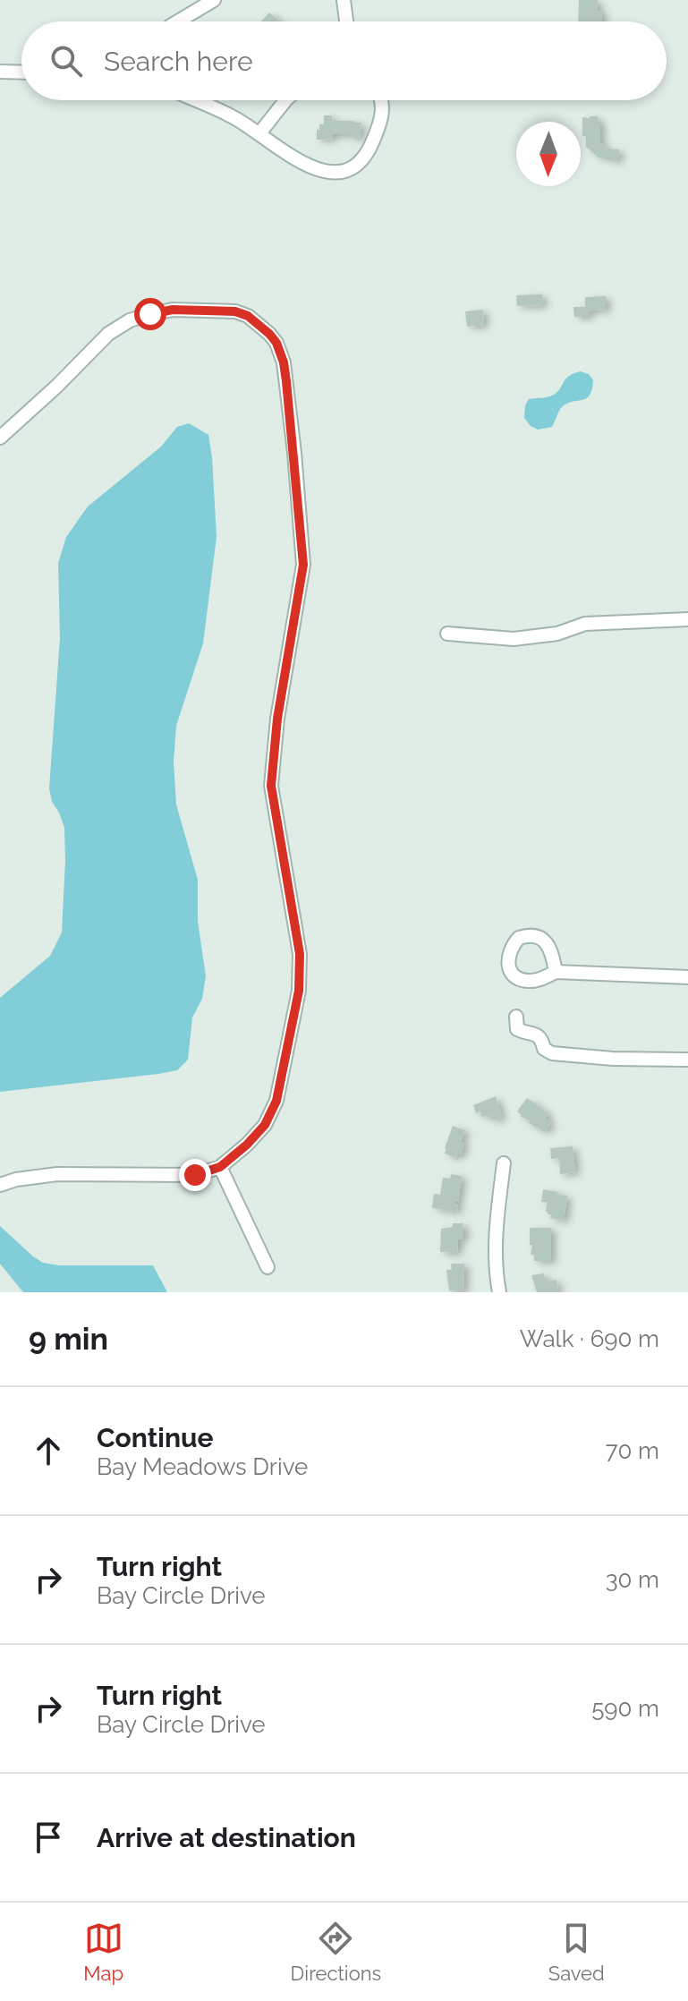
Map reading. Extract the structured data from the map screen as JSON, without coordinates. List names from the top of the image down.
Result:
{
  "north": "bottom",
  "page": {
    "search": "Search here",
    "heading": ["9 min", "Walk · 690 m"],
    "list": [
      ["Continue", "Bay Meadows Drive", "70 m"],
      ["Turn right", "Bay Circle Drive", "30 m"],
      ["Turn right", "Bay Circle Drive", "590 m"],
      "Arrive at destination"
    ],
    "nav": ["Map", "Directions", "Saved"]
  }
}
